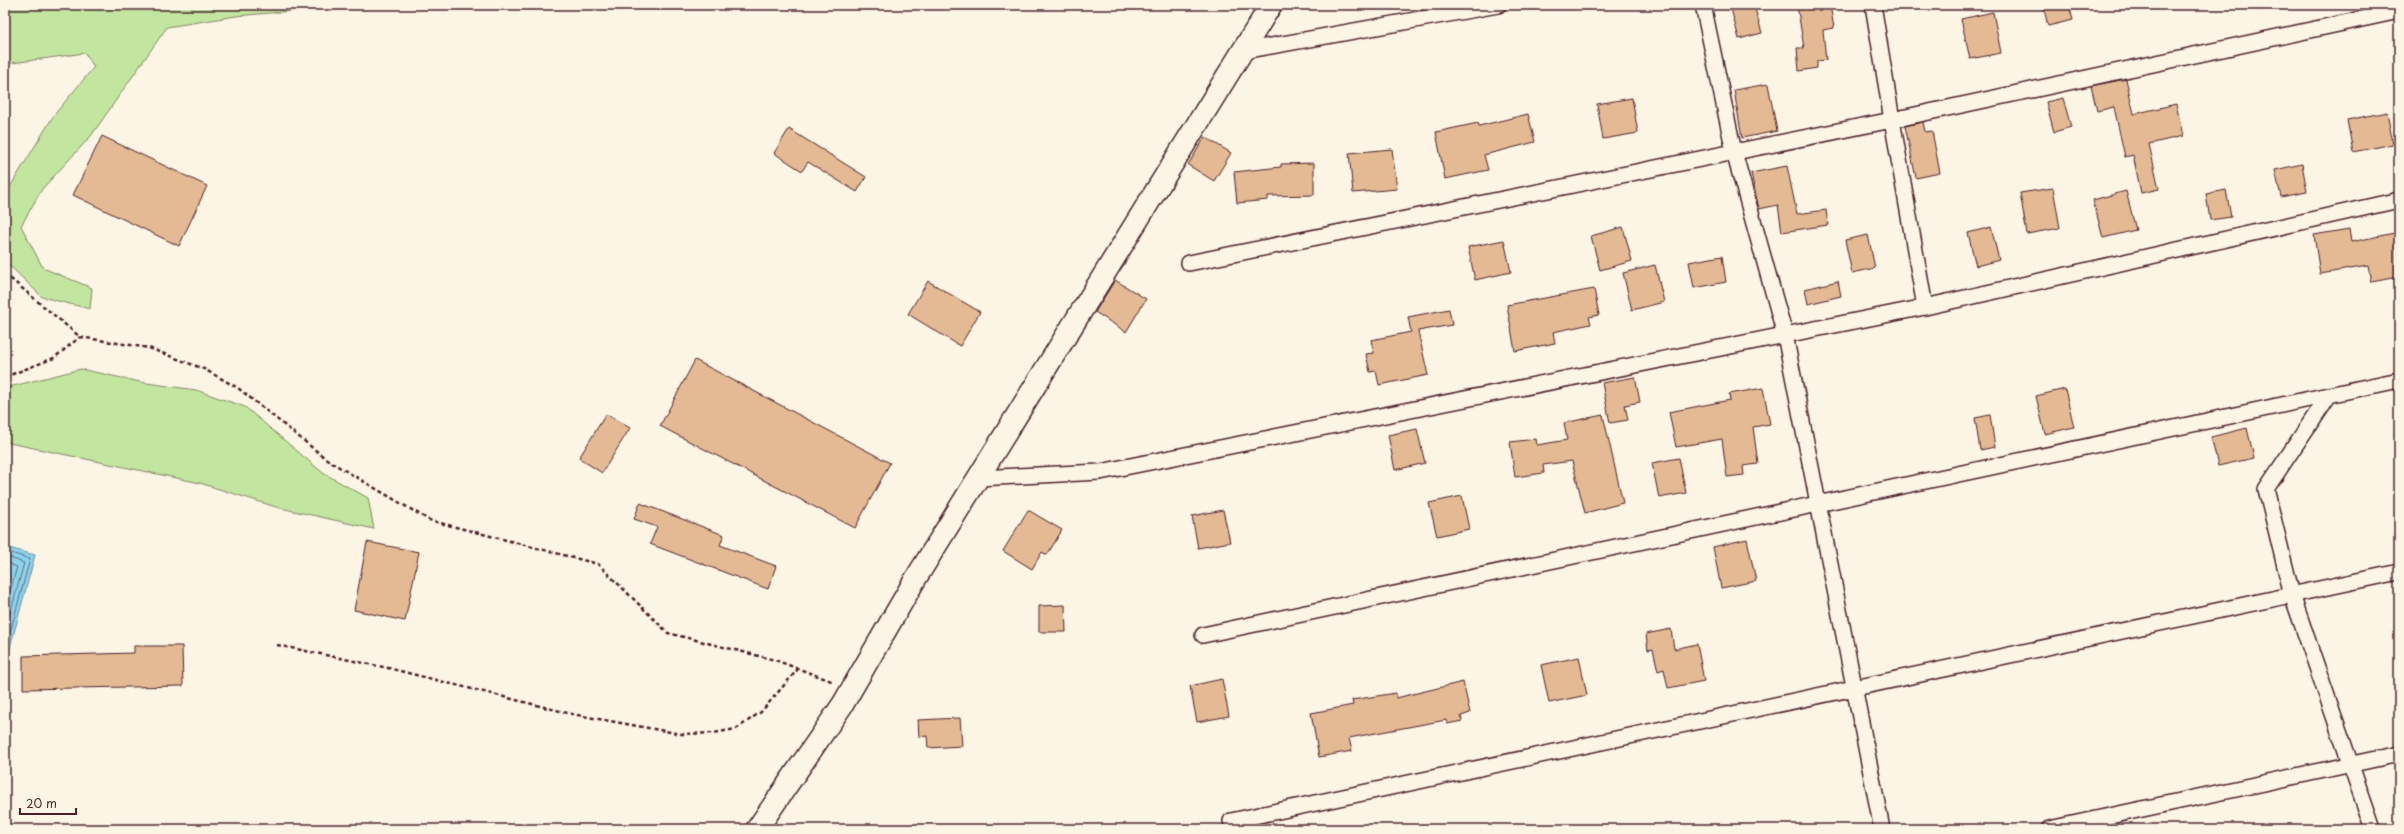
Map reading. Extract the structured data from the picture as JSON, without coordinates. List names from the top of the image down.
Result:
{
  "scale_bar": "20 m"
}
